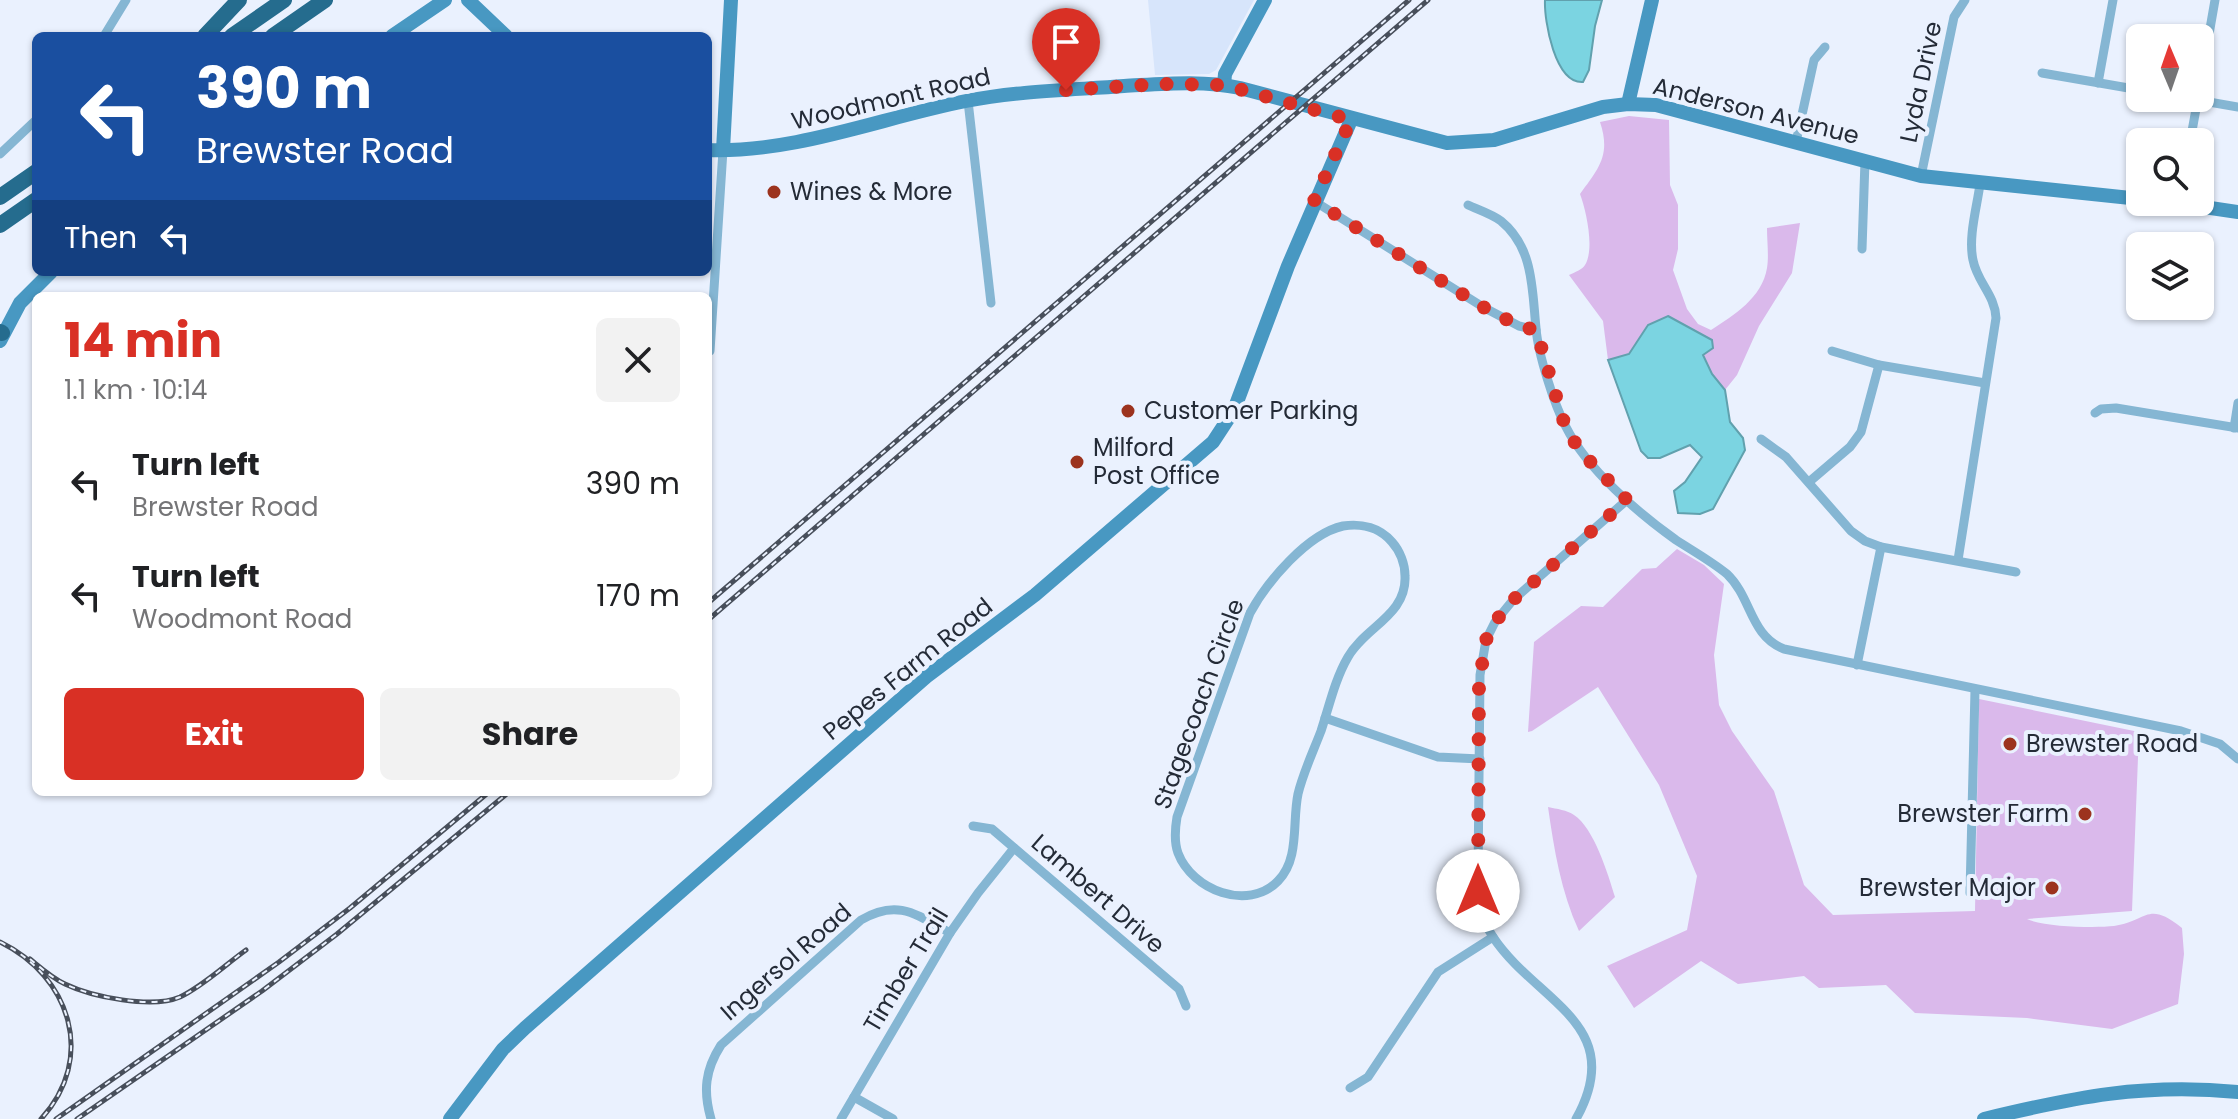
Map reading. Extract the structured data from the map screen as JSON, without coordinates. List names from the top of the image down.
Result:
{
  "streets": {
    "main road": ["Woodmont Road", "Anderson Avenue", "Pepes Farm Road"],
    "street": [
      "Lyda Drive",
      "Stagecoach Circle",
      "Lambert Drive",
      "Ingersol Road",
      "Timber Trail"
    ]
  },
  "crossings": [
    ["Lyda Drive", "Anderson Avenue"],
    ["Woodmont Road", "Anderson Avenue"],
    ["Lambert Drive", "Timber Trail"],
    ["Ingersol Road", "Timber Trail"]
  ],
  "places": [
    "Wines & More",
    "Customer Parking",
    "Milford Post Office",
    "Brewster Road",
    "Brewster Farm",
    "Brewster Major"
  ],
  "north": "top",
  "page": {
    "turn": ["390 m", "Brewster Road"],
    "then": "Then",
    "heading": ["14 min", "1.1 km · 10:14"],
    "list": [
      {
        "name": "Turn left",
        "note": "Brewster Road",
        "value": "390 m"
      },
      {
        "name": "Turn left",
        "note": "Woodmont Road",
        "value": "170 m"
      }
    ],
    "buttons": ["Exit", "Share"]
  }
}
